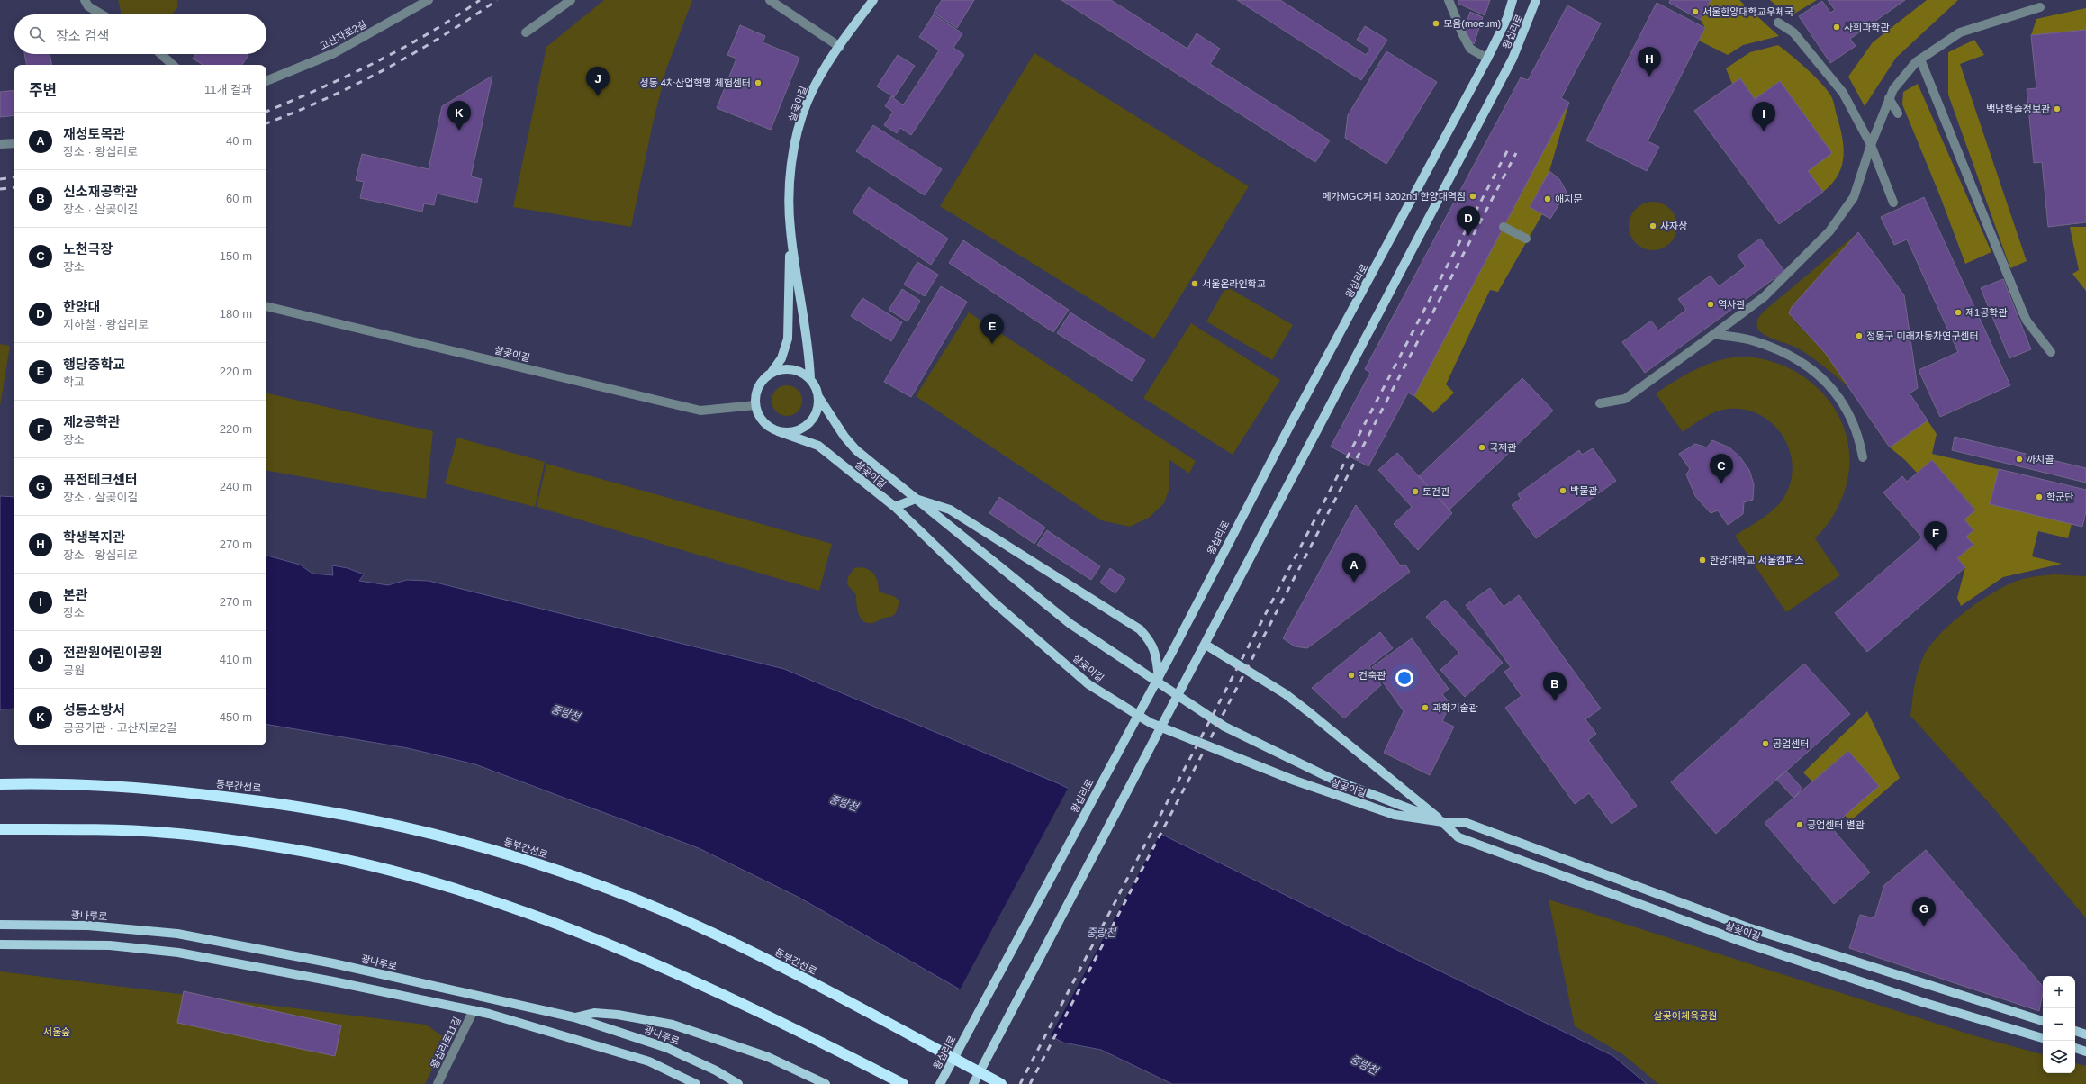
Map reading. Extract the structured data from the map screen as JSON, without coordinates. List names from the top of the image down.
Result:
{
  "streets": {
    "highway": ["동부간선로"],
    "main road": ["왕십리로", "살곶이길", "광나루로"],
    "street": ["고산자로2길", "왕십리로11길"]
  },
  "water": ["중랑천"],
  "parks": ["살곶이체육공원", "서울숲"],
  "places": [
    "서울한양대학교우체국",
    "모음(moeum)",
    "사회과학관",
    "성동 4차산업혁명 체험센터",
    "백남학술정보관",
    "메가MGC커피 3202nd 한양대역점",
    "애지문",
    "사자상",
    "서울온라인학교",
    "역사관",
    "제1공학관",
    "정몽구 미래자동차연구센터",
    "국제관",
    "까치골",
    "박물관",
    "토건관",
    "학군단",
    "한양대학교 서울캠퍼스",
    "건축관",
    "과학기술관",
    "공업센터",
    "공업센터 별관"
  ],
  "page": {
    "search": "장소 검색",
    "pins": [
      "H",
      "J",
      "K",
      "I",
      "D",
      "E",
      "C",
      "F",
      "A",
      "B",
      "G"
    ],
    "heading": ["주변", "11개 결과"],
    "list": [
      {
        "mark": "A",
        "name": "재성토목관",
        "note": "장소 · 왕십리로",
        "value": "40 m"
      },
      {
        "mark": "B",
        "name": "신소재공학관",
        "note": "장소 · 살곶이길",
        "value": "60 m"
      },
      {
        "mark": "C",
        "name": "노천극장",
        "note": "장소",
        "value": "150 m"
      },
      {
        "mark": "D",
        "name": "한양대",
        "note": "지하철 · 왕십리로",
        "value": "180 m"
      },
      {
        "mark": "E",
        "name": "행당중학교",
        "note": "학교",
        "value": "220 m"
      },
      {
        "mark": "F",
        "name": "제2공학관",
        "note": "장소",
        "value": "220 m"
      },
      {
        "mark": "G",
        "name": "퓨전테크센터",
        "note": "장소 · 살곶이길",
        "value": "240 m"
      },
      {
        "mark": "H",
        "name": "학생복지관",
        "note": "장소 · 왕십리로",
        "value": "270 m"
      },
      {
        "mark": "I",
        "name": "본관",
        "note": "장소",
        "value": "270 m"
      },
      {
        "mark": "J",
        "name": "전관원어린이공원",
        "note": "공원",
        "value": "410 m"
      },
      {
        "mark": "K",
        "name": "성동소방서",
        "note": "공공기관 · 고산자로2길",
        "value": "450 m"
      }
    ],
    "map_buttons": ["+", "−"]
  }
}
